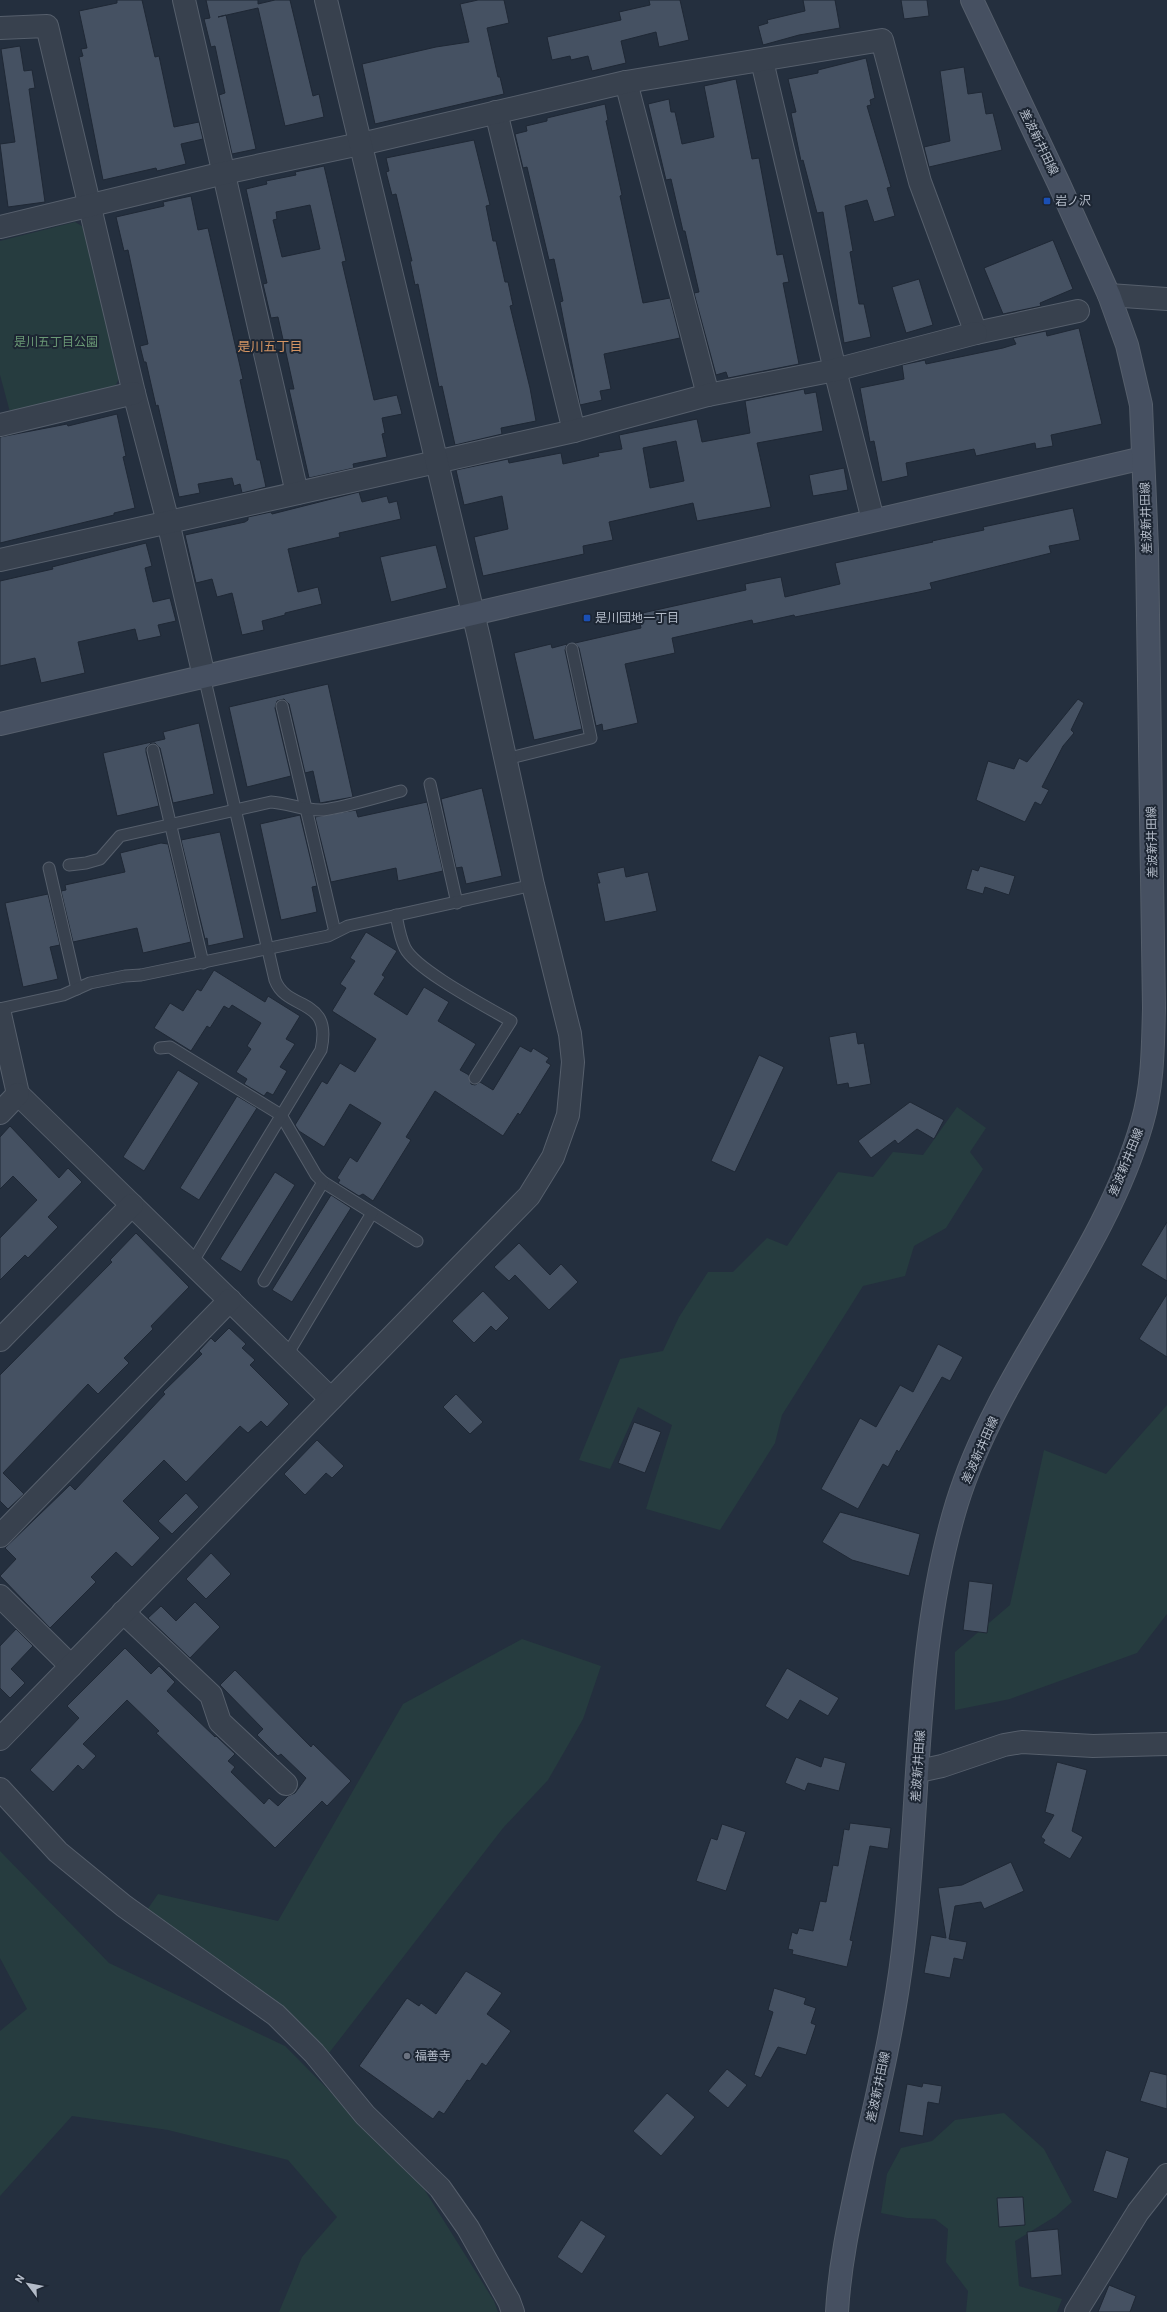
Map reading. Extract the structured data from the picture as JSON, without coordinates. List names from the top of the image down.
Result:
{
  "streets": {
    "main road": ["差波新井田線"]
  },
  "districts": ["是川五丁目"],
  "parks": ["是川五丁目公園"],
  "places": {
    "transit": ["岩ノ沢", "是川団地一丁目"],
    "other": ["福善寺"]
  },
  "north": "top left"
}
